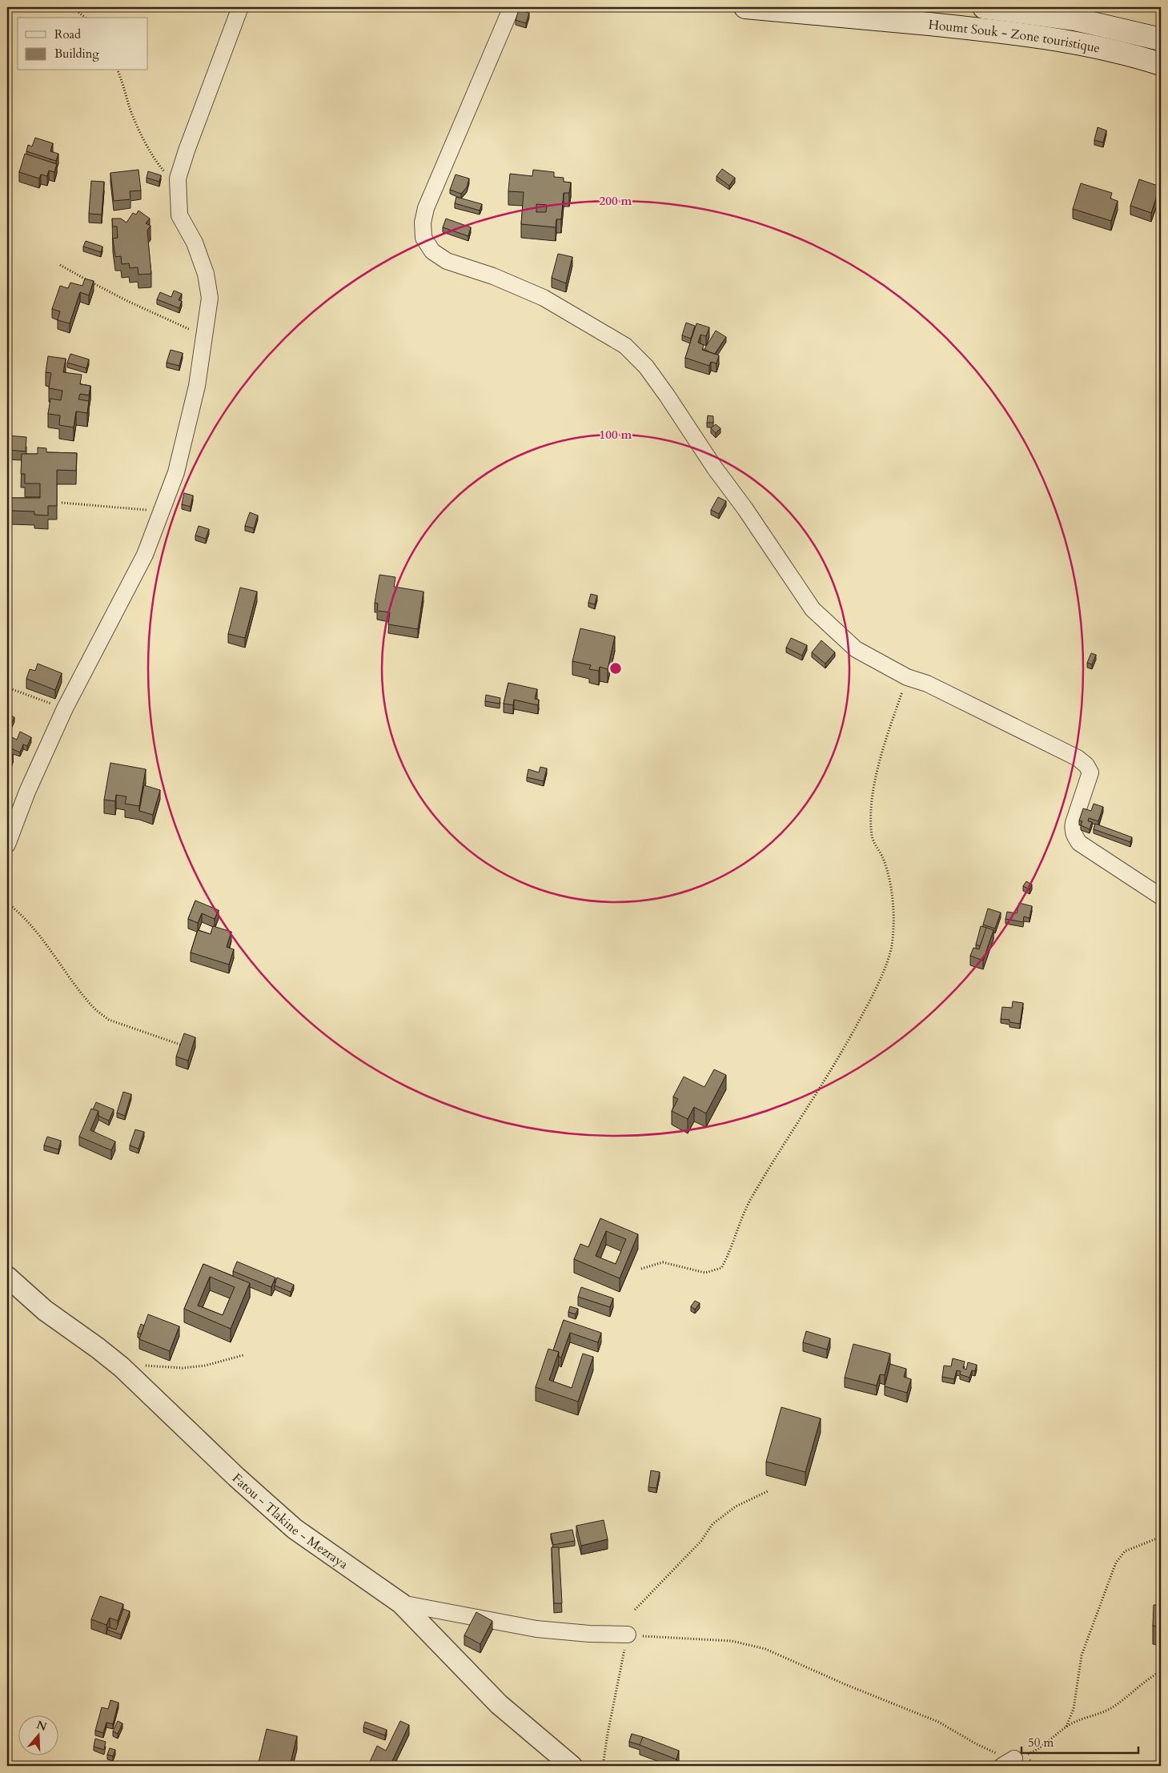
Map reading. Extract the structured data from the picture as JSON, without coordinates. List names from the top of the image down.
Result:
{
  "streets": {
    "main road": ["Houmt Souk - Zone touristique"],
    "street": ["Fatou - Tlakine - Mezraya"]
  },
  "legend": ["Road", "Building"],
  "scale_bar": "50 m",
  "north": "top",
  "rings": ["200 m", "100 m"]
}
